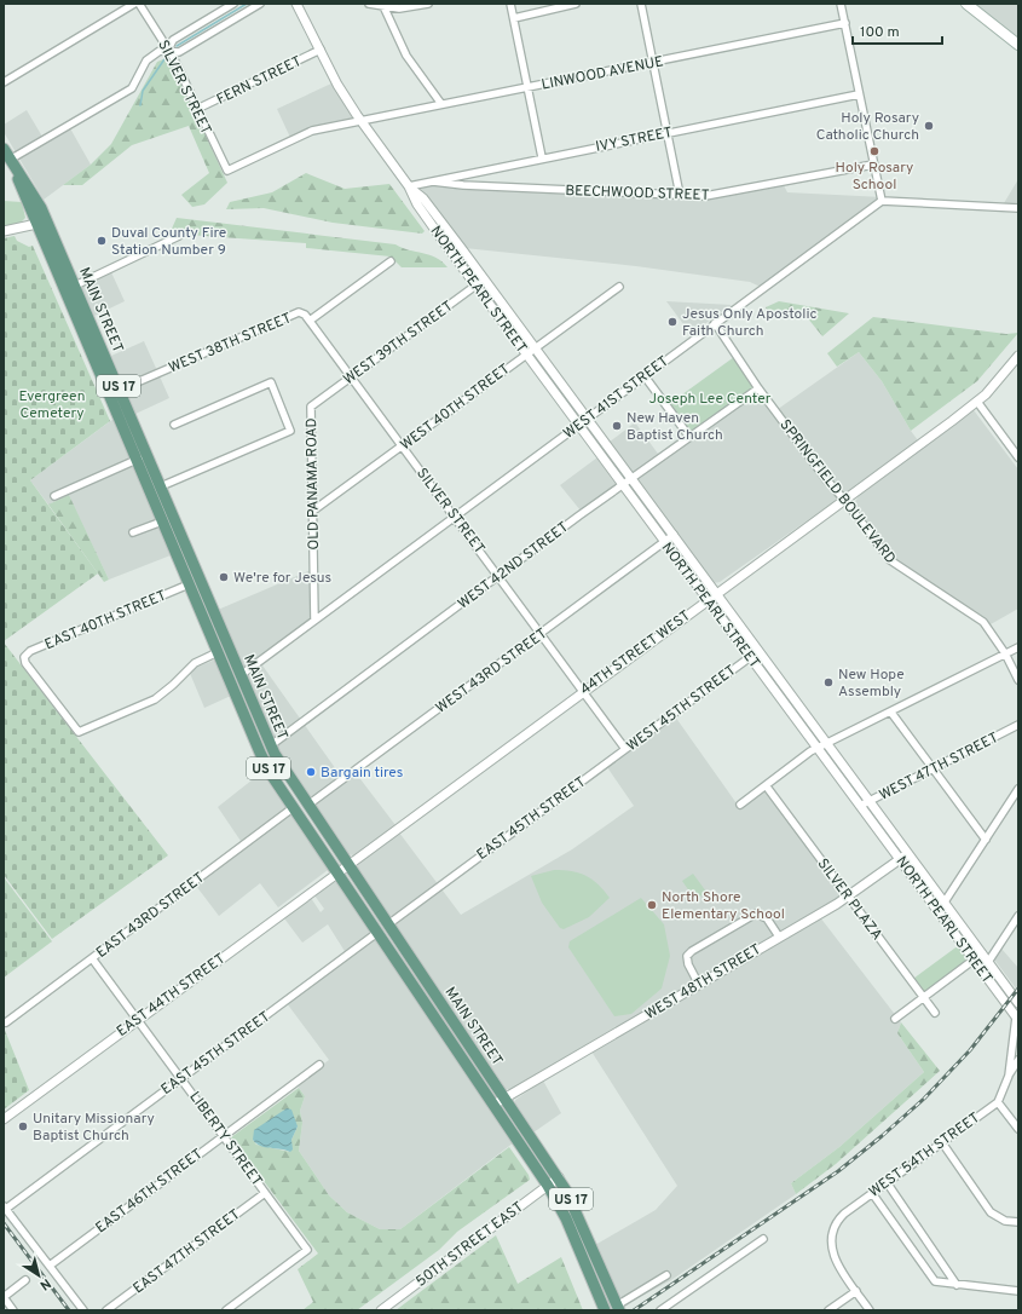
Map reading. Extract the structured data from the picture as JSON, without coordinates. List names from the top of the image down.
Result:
{
  "streets": {
    "main road": ["MAIN STREET", "US 17"],
    "street": [
      "LINWOOD AVENUE",
      "FERN STREET",
      "SILVER STREET",
      "IVY STREET",
      "BEECHWOOD STREET",
      "NORTH PEARL STREET",
      "WEST 38TH STREET",
      "WEST 39TH STREET",
      "WEST 41ST STREET",
      "WEST 40TH STREET",
      "OLD PANAMA ROAD",
      "SPRINGFIELD BOULEVARD",
      "WEST 42ND STREET",
      "EAST 40TH STREET",
      "44TH STREET WEST",
      "WEST 43RD STREET",
      "WEST 45TH STREET",
      "WEST 47TH STREET",
      "EAST 45TH STREET",
      "SILVER PLAZA",
      "EAST 43RD STREET",
      "WEST 48TH STREET",
      "EAST 44TH STREET",
      "LIBERTY STREET",
      "WEST 54TH STREET",
      "EAST 46TH STREET",
      "50TH STREET EAST",
      "EAST 47TH STREET"
    ]
  },
  "crossings": [
    ["LINWOOD AVENUE", "SILVER STREET"],
    ["LINWOOD AVENUE", "NORTH PEARL STREET"],
    ["FERN STREET", "SILVER STREET"],
    ["FERN STREET", "NORTH PEARL STREET"],
    ["SILVER STREET", "WEST 38TH STREET"],
    ["SILVER STREET", "WEST 39TH STREET"],
    ["SILVER STREET", "WEST 41ST STREET"],
    ["SILVER STREET", "WEST 40TH STREET"],
    ["SILVER STREET", "WEST 42ND STREET"],
    ["SILVER STREET", "44TH STREET WEST"],
    ["SILVER STREET", "WEST 43RD STREET"],
    ["SILVER STREET", "WEST 45TH STREET"],
    ["IVY STREET", "BEECHWOOD STREET"],
    ["IVY STREET", "NORTH PEARL STREET"],
    ["NORTH PEARL STREET", "WEST 39TH STREET"],
    ["NORTH PEARL STREET", "WEST 41ST STREET"],
    ["NORTH PEARL STREET", "WEST 40TH STREET"],
    ["NORTH PEARL STREET", "WEST 42ND STREET"],
    ["NORTH PEARL STREET", "44TH STREET WEST"],
    ["NORTH PEARL STREET", "WEST 43RD STREET"],
    ["NORTH PEARL STREET", "WEST 45TH STREET"],
    ["NORTH PEARL STREET", "WEST 47TH STREET"],
    ["NORTH PEARL STREET", "WEST 48TH STREET"],
    ["MAIN STREET", "WEST 38TH STREET"],
    ["MAIN STREET", "WEST 41ST STREET"],
    ["MAIN STREET", "WEST 42ND STREET"],
    ["MAIN STREET", "EAST 40TH STREET"],
    ["MAIN STREET", "44TH STREET WEST"],
    ["MAIN STREET", "WEST 43RD STREET"],
    ["MAIN STREET", "EAST 45TH STREET"],
    ["MAIN STREET", "EAST 43RD STREET"],
    ["MAIN STREET", "WEST 48TH STREET"],
    ["MAIN STREET", "EAST 44TH STREET"],
    ["MAIN STREET", "50TH STREET EAST"],
    ["WEST 39TH STREET", "OLD PANAMA ROAD"],
    ["WEST 41ST STREET", "OLD PANAMA ROAD"],
    ["WEST 41ST STREET", "SPRINGFIELD BOULEVARD"],
    ["WEST 40TH STREET", "OLD PANAMA ROAD"],
    ["SPRINGFIELD BOULEVARD", "WEST 42ND STREET"],
    ["SPRINGFIELD BOULEVARD", "44TH STREET WEST"],
    ["44TH STREET WEST", "EAST 44TH STREET"],
    ["WEST 45TH STREET", "EAST 45TH STREET"],
    ["EAST 45TH STREET", "LIBERTY STREET"],
    ["SILVER PLAZA", "WEST 48TH STREET"],
    ["EAST 43RD STREET", "LIBERTY STREET"],
    ["EAST 44TH STREET", "LIBERTY STREET"],
    ["LIBERTY STREET", "EAST 46TH STREET"],
    ["LIBERTY STREET", "EAST 47TH STREET"]
  ],
  "parks": ["Evergreen Cemetery", "Joseph Lee Center"],
  "places": [
    "Holy Rosary Catholic Church",
    "Holy Rosary School",
    "Duval County Fire Station Number 9",
    "Jesus Only Apostolic Faith Church",
    "New Haven Baptist Church",
    "We're for Jesus",
    "New Hope Assembly",
    "Bargain tires",
    "North Shore Elementary School",
    "Unitary Missionary Baptist Church"
  ],
  "scale_bar": "100 m",
  "north": "bottom right"
}
